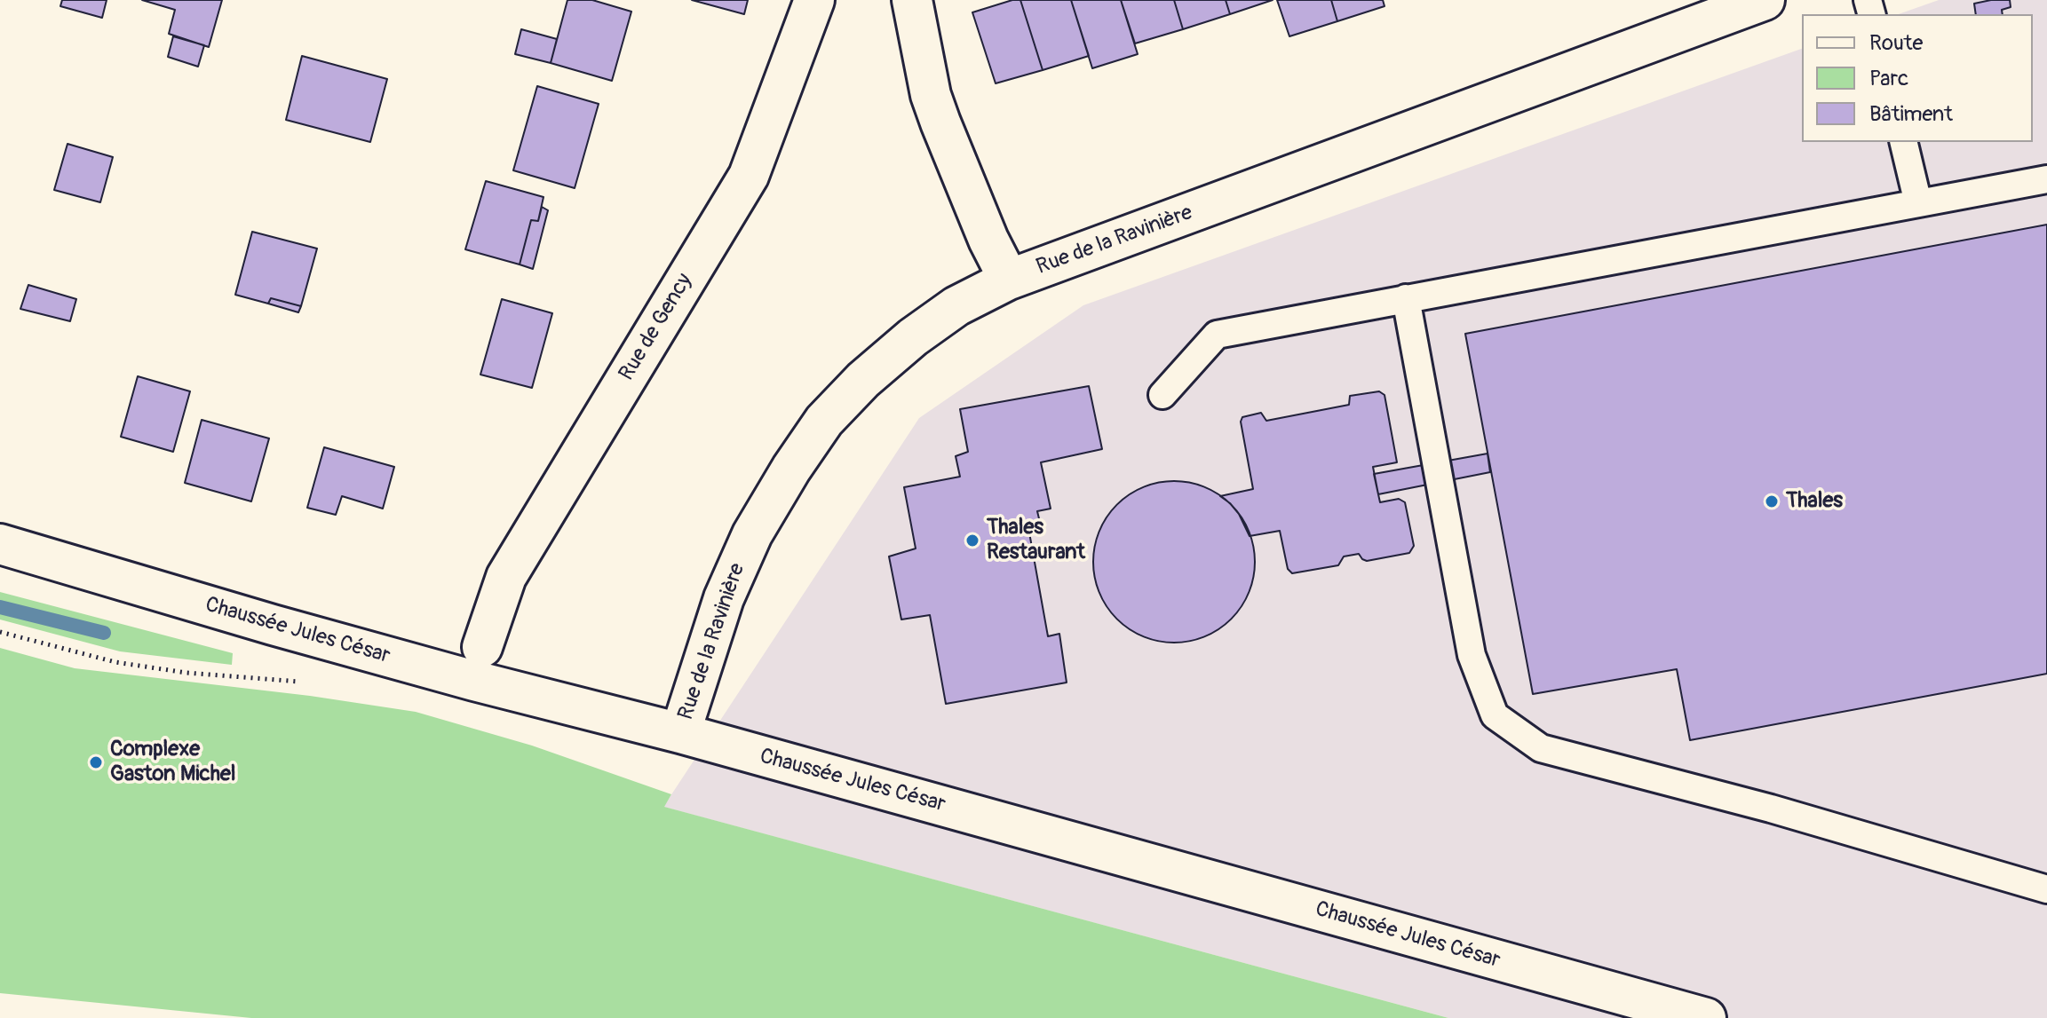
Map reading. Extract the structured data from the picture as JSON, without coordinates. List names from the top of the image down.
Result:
{
  "streets": {
    "street": ["Rue de la Ravinière", "Rue de Gency", "Chaussée Jules César"]
  },
  "crossings": [
    ["Rue de la Ravinière", "Chaussée Jules César"]
  ],
  "places": ["Thales", "Thales Restaurant", "Complexe Gaston Michel"],
  "legend": ["Route", "Parc", "Bâtiment"]
}
